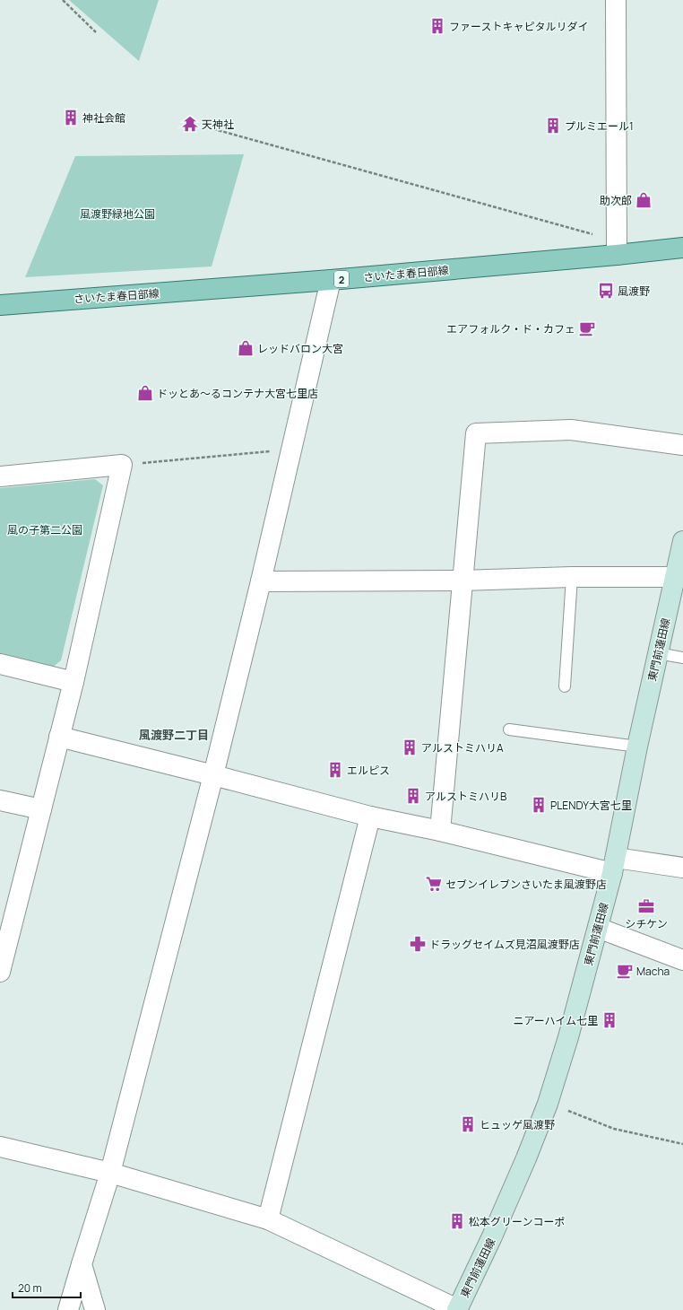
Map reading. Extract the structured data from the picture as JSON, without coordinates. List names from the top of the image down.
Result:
{
  "streets": {
    "main road": ["さいたま春日部線", "2", "東門前蓮田線"]
  },
  "districts": ["風渡野二丁目"],
  "parks": ["風渡野緑地公園", "風の子第二公園"],
  "places": {
    "building": [
      "ファーストキャピタルリダイ",
      "神社会館",
      "プルミエール1",
      "アルストミハリA",
      "エルピス",
      "アルストミハリB",
      "PLENDY大宮七里",
      "ニアーハイム七里",
      "ヒュッゲ風渡野",
      "松本グリーンコーポ"
    ],
    "temple": ["天神社"],
    "shop": ["助次郎", "レッドバロン大宮", "ドッとあ～るコンテナ大宮七里店"],
    "bus stop": ["風渡野"],
    "cafe": ["エアフォルク・ド・カフェ", "Macha"],
    "supermarket": ["セブンイレブンさいたま風渡野店"],
    "office": ["シチケン"],
    "pharmacy": ["ドラッグセイムズ見沼風渡野店"]
  },
  "scale_bar": "20 m"
}
